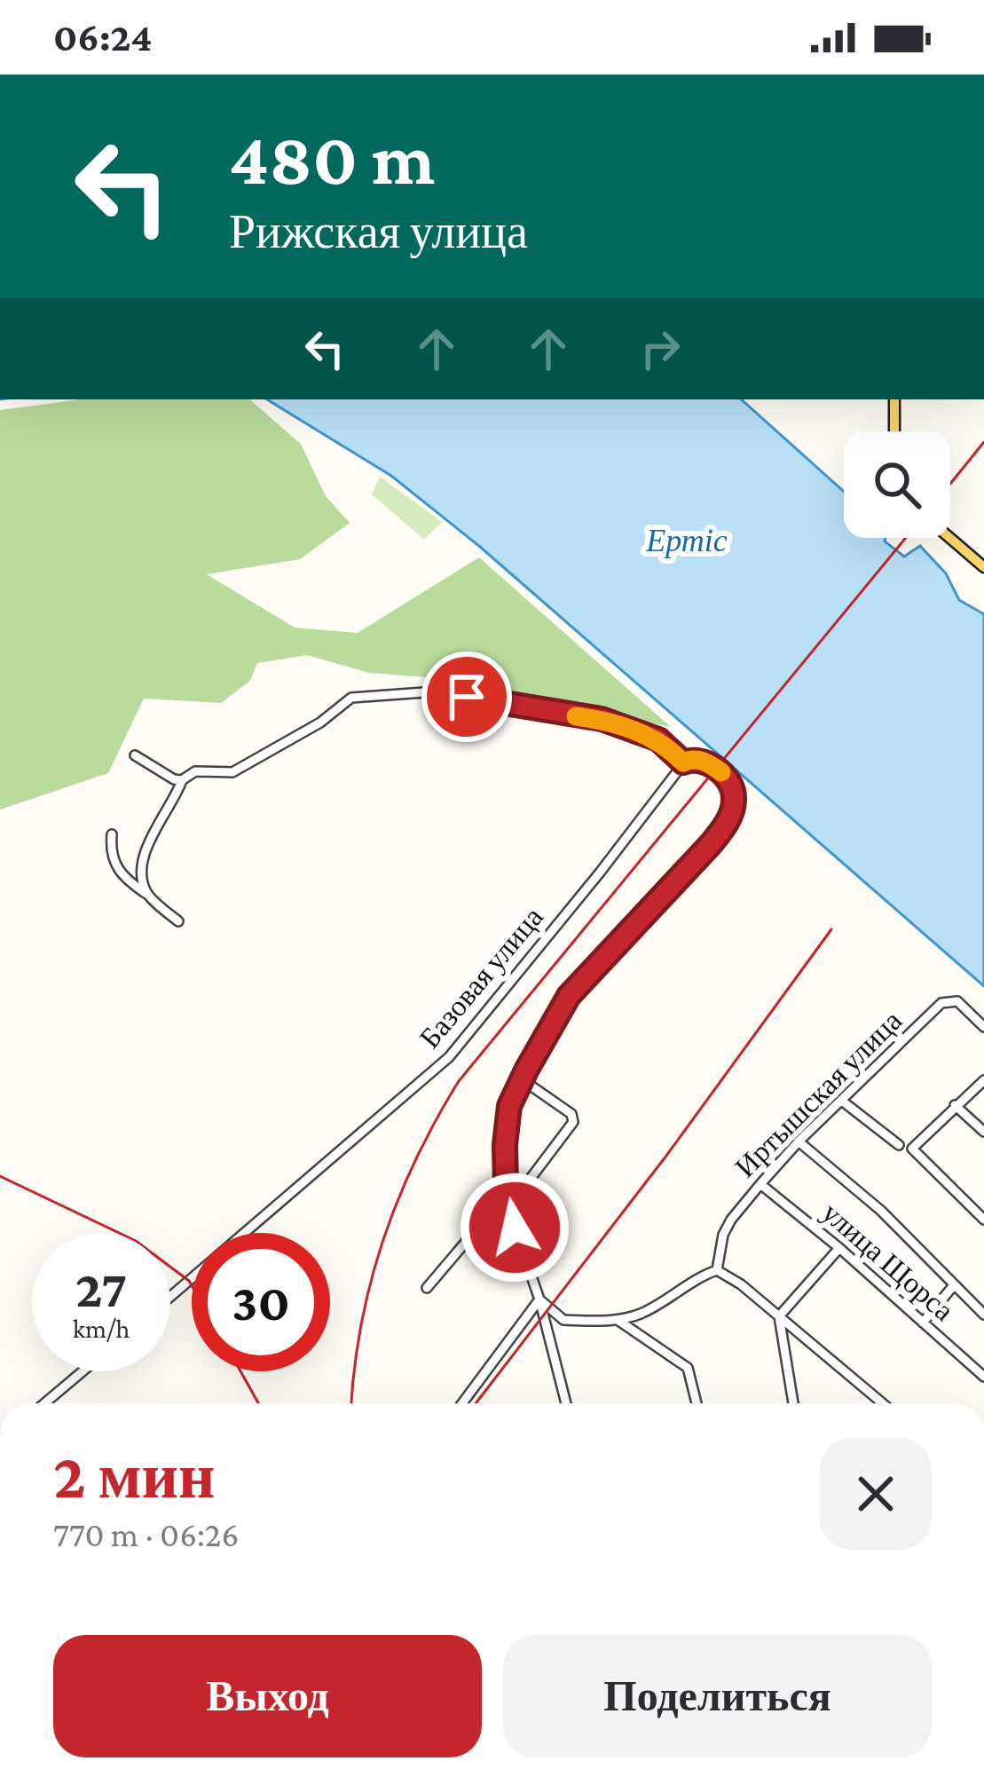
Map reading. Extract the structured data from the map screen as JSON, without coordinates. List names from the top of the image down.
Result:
{
  "streets": {
    "street": ["Базовая улица", "Иртышская улица", "улица Щорса"]
  },
  "crossings": [
    ["Иртышская улица", "улица Щорса"]
  ],
  "water": ["Ертіс"],
  "page": {
    "status": "06:24",
    "turn": ["480 m", "Рижская улица"],
    "speed": "27 km/h",
    "limit": "30",
    "heading": ["2 мин", "770 m · 06:26"],
    "buttons": ["Выход", "Поделиться"]
  }
}
